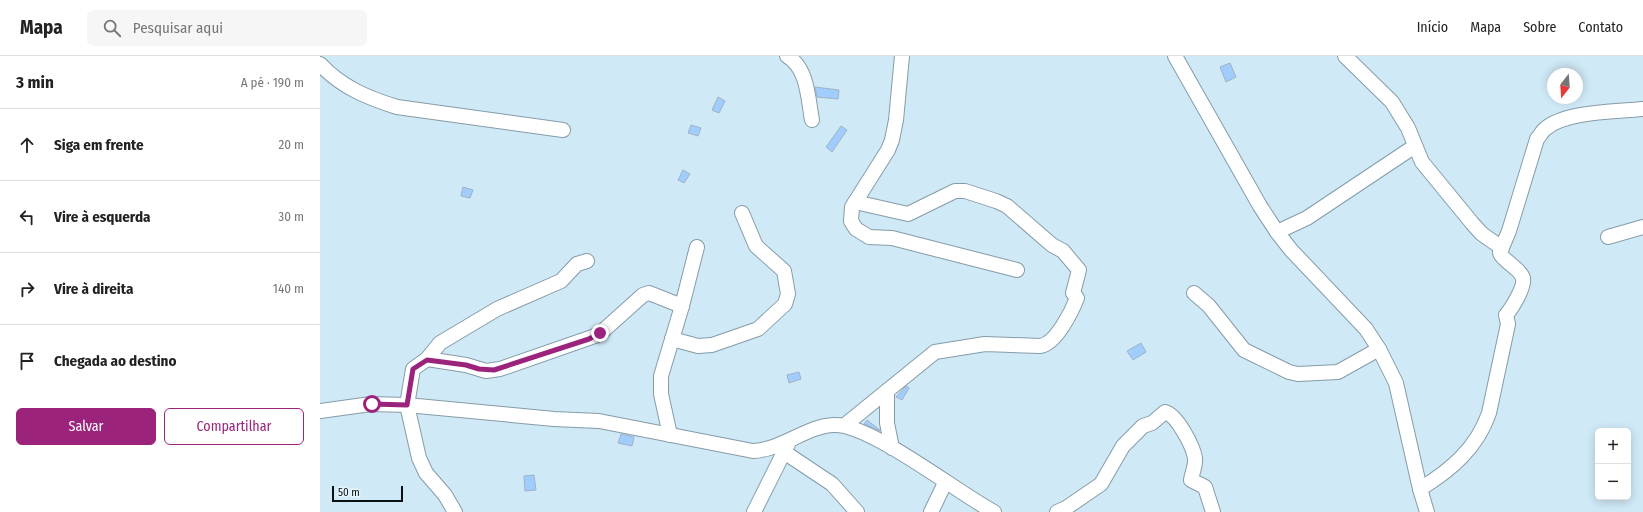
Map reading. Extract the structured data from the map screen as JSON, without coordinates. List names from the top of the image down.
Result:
{
  "scale_bar": "50 m",
  "north": "bottom",
  "page": {
    "header": "Mapa",
    "search": "Pesquisar aqui",
    "nav": [
      "Início",
      "Mapa",
      "Sobre",
      "Contato"
    ],
    "heading": ["3 min", "A pé · 190 m"],
    "list": [
      ["Siga em frente", "20 m"],
      ["Vire à esquerda", "30 m"],
      ["Vire à direita", "140 m"],
      "Chegada ao destino"
    ],
    "buttons": ["Salvar", "Compartilhar"],
    "map_buttons": ["+", "−"],
    "scale": "50 m"
  }
}
